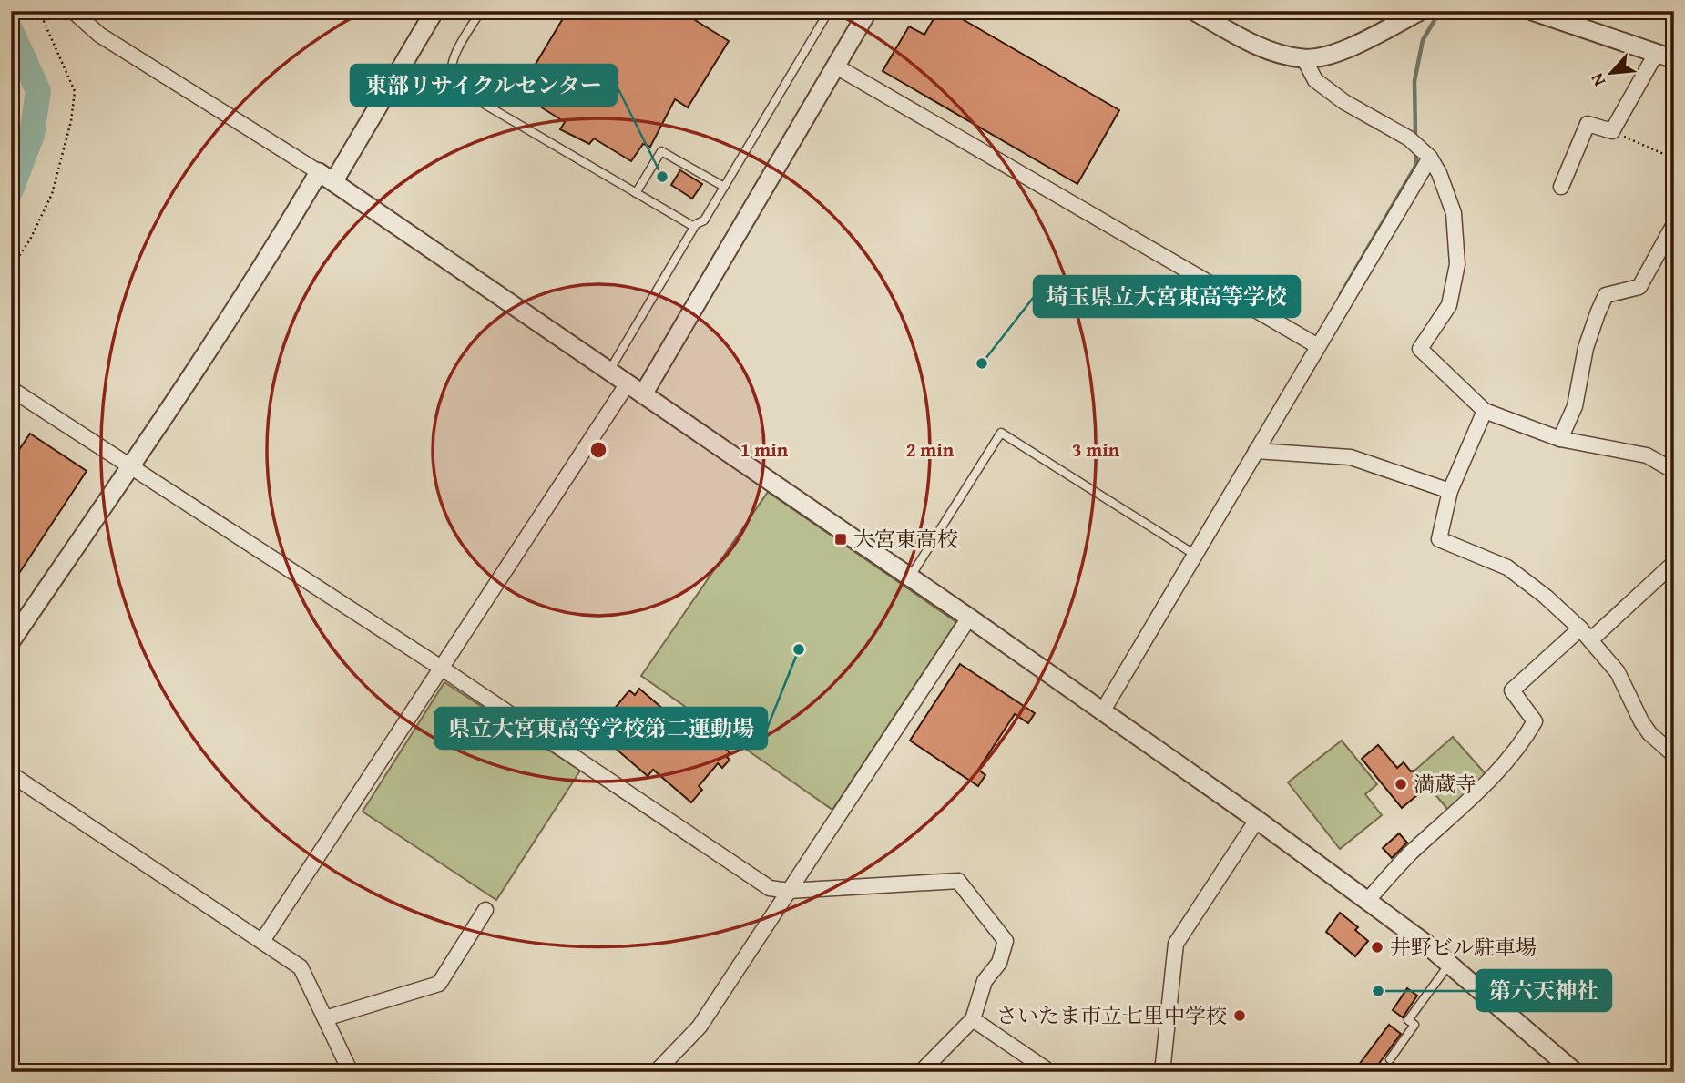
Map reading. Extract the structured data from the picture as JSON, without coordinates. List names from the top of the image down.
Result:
{
  "places": {
    "other": [
      "東部リサイクルセンター",
      "埼玉県立大宮東高等学校",
      "県立大宮東高等学校第二運動場",
      "満蔵寺",
      "井野ビル駐車場",
      "第六天神社",
      "さいたま市立七里中学校"
    ],
    "transit": ["大宮東高校"]
  },
  "north": "bottom left",
  "rings": ["1 min", "2 min", "3 min"]
}
